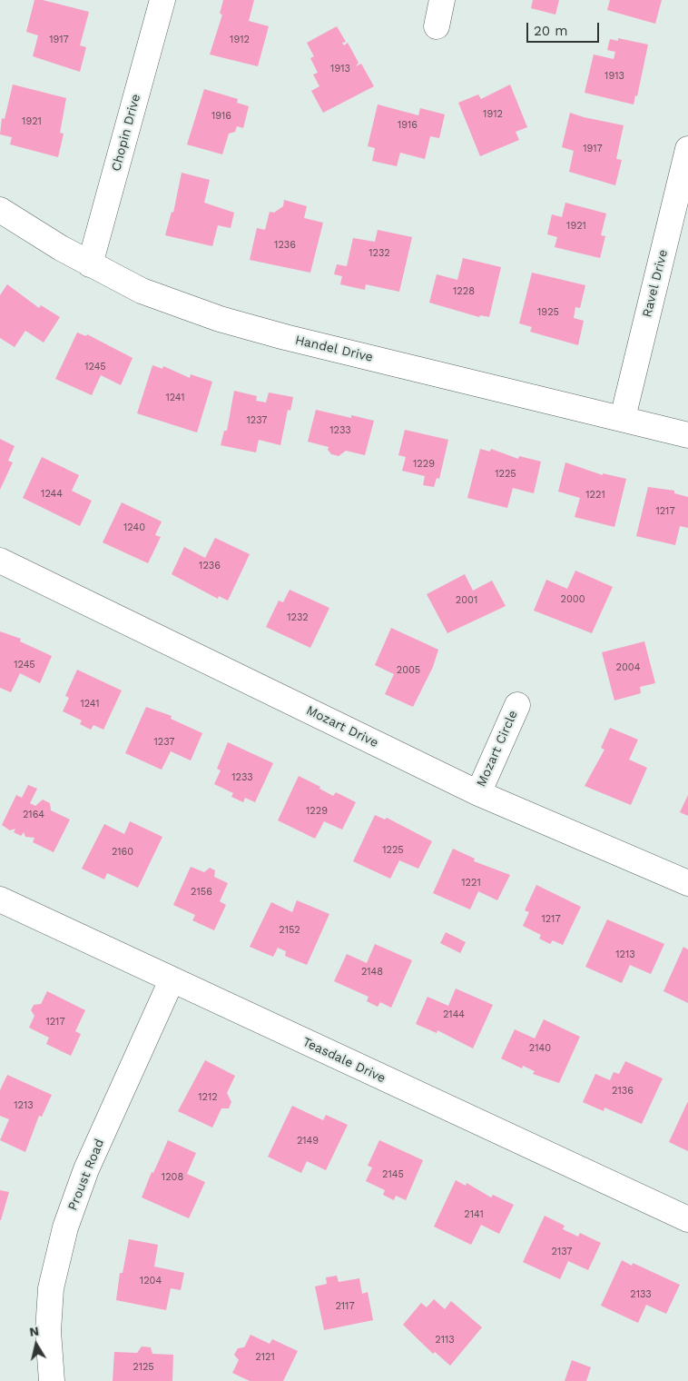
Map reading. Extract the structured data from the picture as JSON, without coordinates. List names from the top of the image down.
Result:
{
  "streets": {
    "street": [
      "Chopin Drive",
      "Ravel Drive",
      "Handel Drive",
      "Mozart Drive",
      "Mozart Circle",
      "Teasdale Drive",
      "Proust Road"
    ]
  },
  "crossings": [
    ["Chopin Drive", "Handel Drive"],
    ["Ravel Drive", "Handel Drive"],
    ["Mozart Drive", "Mozart Circle"],
    ["Teasdale Drive", "Proust Road"]
  ],
  "house_numbers": [
    "1917",
    "1912",
    "1913",
    "1913",
    "1912",
    "1916",
    "1921",
    "1916",
    "1917",
    "1921",
    "1236",
    "1232",
    "1228",
    "1925",
    "1245",
    "1241",
    "1237",
    "1233",
    "1229",
    "1225",
    "1244",
    "1221",
    "1217",
    "1240",
    "1236",
    "2000",
    "2001",
    "1232",
    "1245",
    "2004",
    "2005",
    "1241",
    "1237",
    "1233",
    "1229",
    "2164",
    "1225",
    "2160",
    "1221",
    "2156",
    "1217",
    "2152",
    "1213",
    "2148",
    "2144",
    "1217",
    "2140",
    "2136",
    "1212",
    "1213",
    "2149",
    "2145",
    "1208",
    "2141",
    "2137",
    "1204",
    "2133",
    "2117",
    "2113",
    "2121",
    "2125"
  ],
  "scale_bar": "20 m",
  "north": "top"
}
